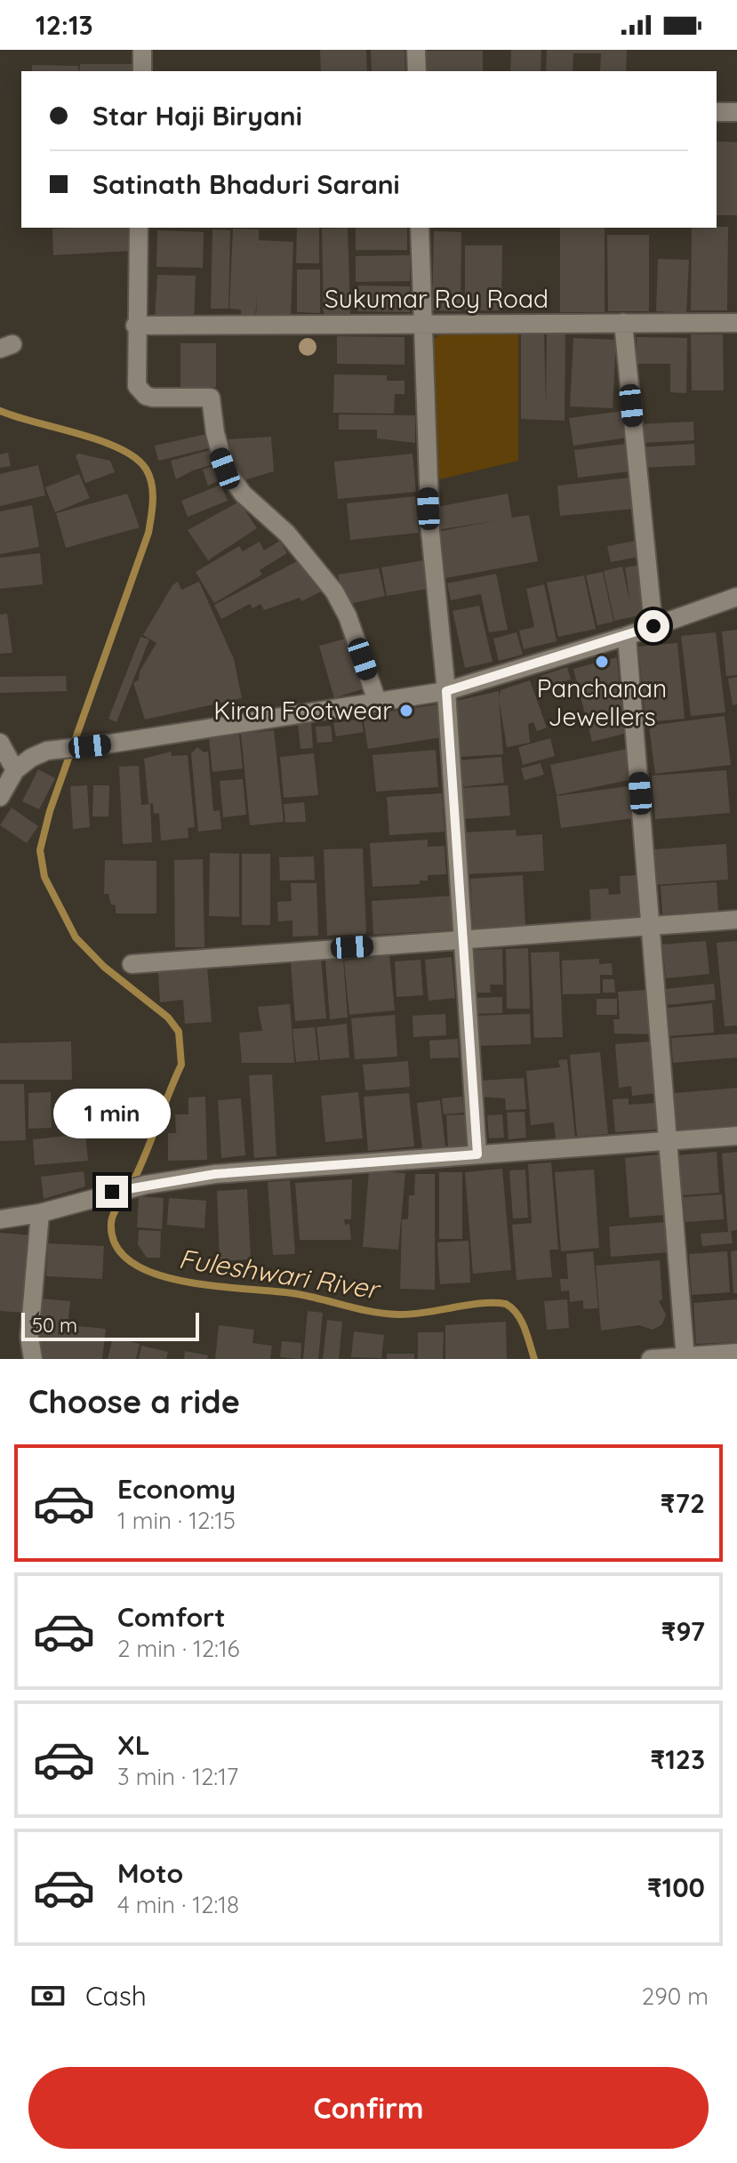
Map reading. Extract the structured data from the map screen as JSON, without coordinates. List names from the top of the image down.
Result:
{
  "streets": {
    "street": ["Sukumar Roy Road"]
  },
  "water": ["Fuleshwari River"],
  "places": ["Panchanan Jewellers", "Kiran Footwear"],
  "scale_bar": "50 m",
  "page": {
    "status": "12:13",
    "banner": ["Star Haji Biryani", "Satinath Bhaduri Sarani"],
    "bubble": "1 min",
    "scale": "50 m",
    "heading": "Choose a ride",
    "list": [
      {
        "name": "Economy",
        "note": "1 min · 12:15",
        "value": "₹72"
      },
      {
        "name": "Comfort",
        "note": "2 min · 12:16",
        "value": "₹97"
      },
      {
        "name": "XL",
        "note": "3 min · 12:17",
        "value": "₹123"
      },
      {
        "name": "Moto",
        "note": "4 min · 12:18",
        "value": "₹100"
      }
    ],
    "pay": ["Cash", "290 m"],
    "buttons": "Confirm"
  }
}
